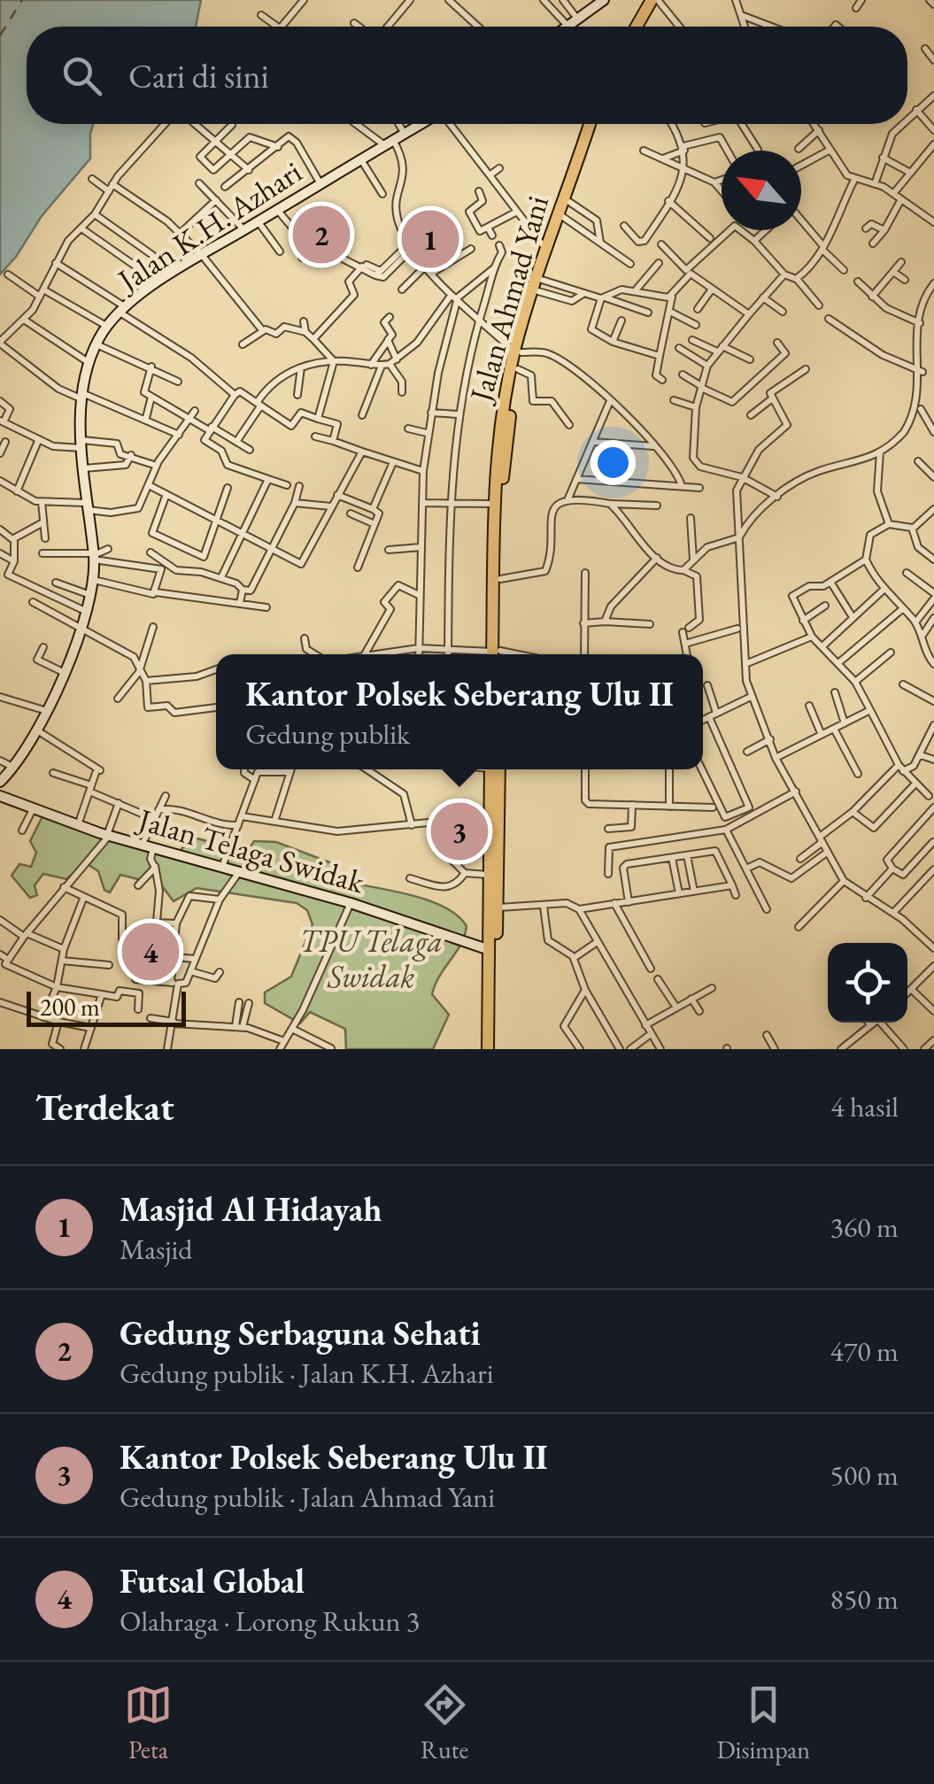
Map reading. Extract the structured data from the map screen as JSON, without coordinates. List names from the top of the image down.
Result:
{
  "streets": {
    "highway": ["Jalan Ahmad Yani"],
    "street": ["Jalan K.H. Azhari", "Jalan Telaga Swidak"]
  },
  "parks": ["TPU Telaga Swidak"],
  "scale_bar": "200 m",
  "north": "top left",
  "page": {
    "search": "Cari di sini",
    "pins": [
      "2",
      "1",
      "3",
      "4"
    ],
    "popup": ["Kantor Polsek Seberang Ulu II", "Gedung publik"],
    "scale": "200 m",
    "heading": ["Terdekat", "4 hasil"],
    "list": [
      {
        "mark": "1",
        "name": "Masjid Al Hidayah",
        "note": "Masjid",
        "value": "360 m"
      },
      {
        "mark": "2",
        "name": "Gedung Serbaguna Sehati",
        "note": "Gedung publik · Jalan K.H. Azhari",
        "value": "470 m"
      },
      {
        "mark": "3",
        "name": "Kantor Polsek Seberang Ulu II",
        "note": "Gedung publik · Jalan Ahmad Yani",
        "value": "500 m"
      },
      {
        "mark": "4",
        "name": "Futsal Global",
        "note": "Olahraga · Lorong Rukun 3",
        "value": "850 m"
      }
    ],
    "nav": ["Peta", "Rute", "Disimpan"]
  }
}
